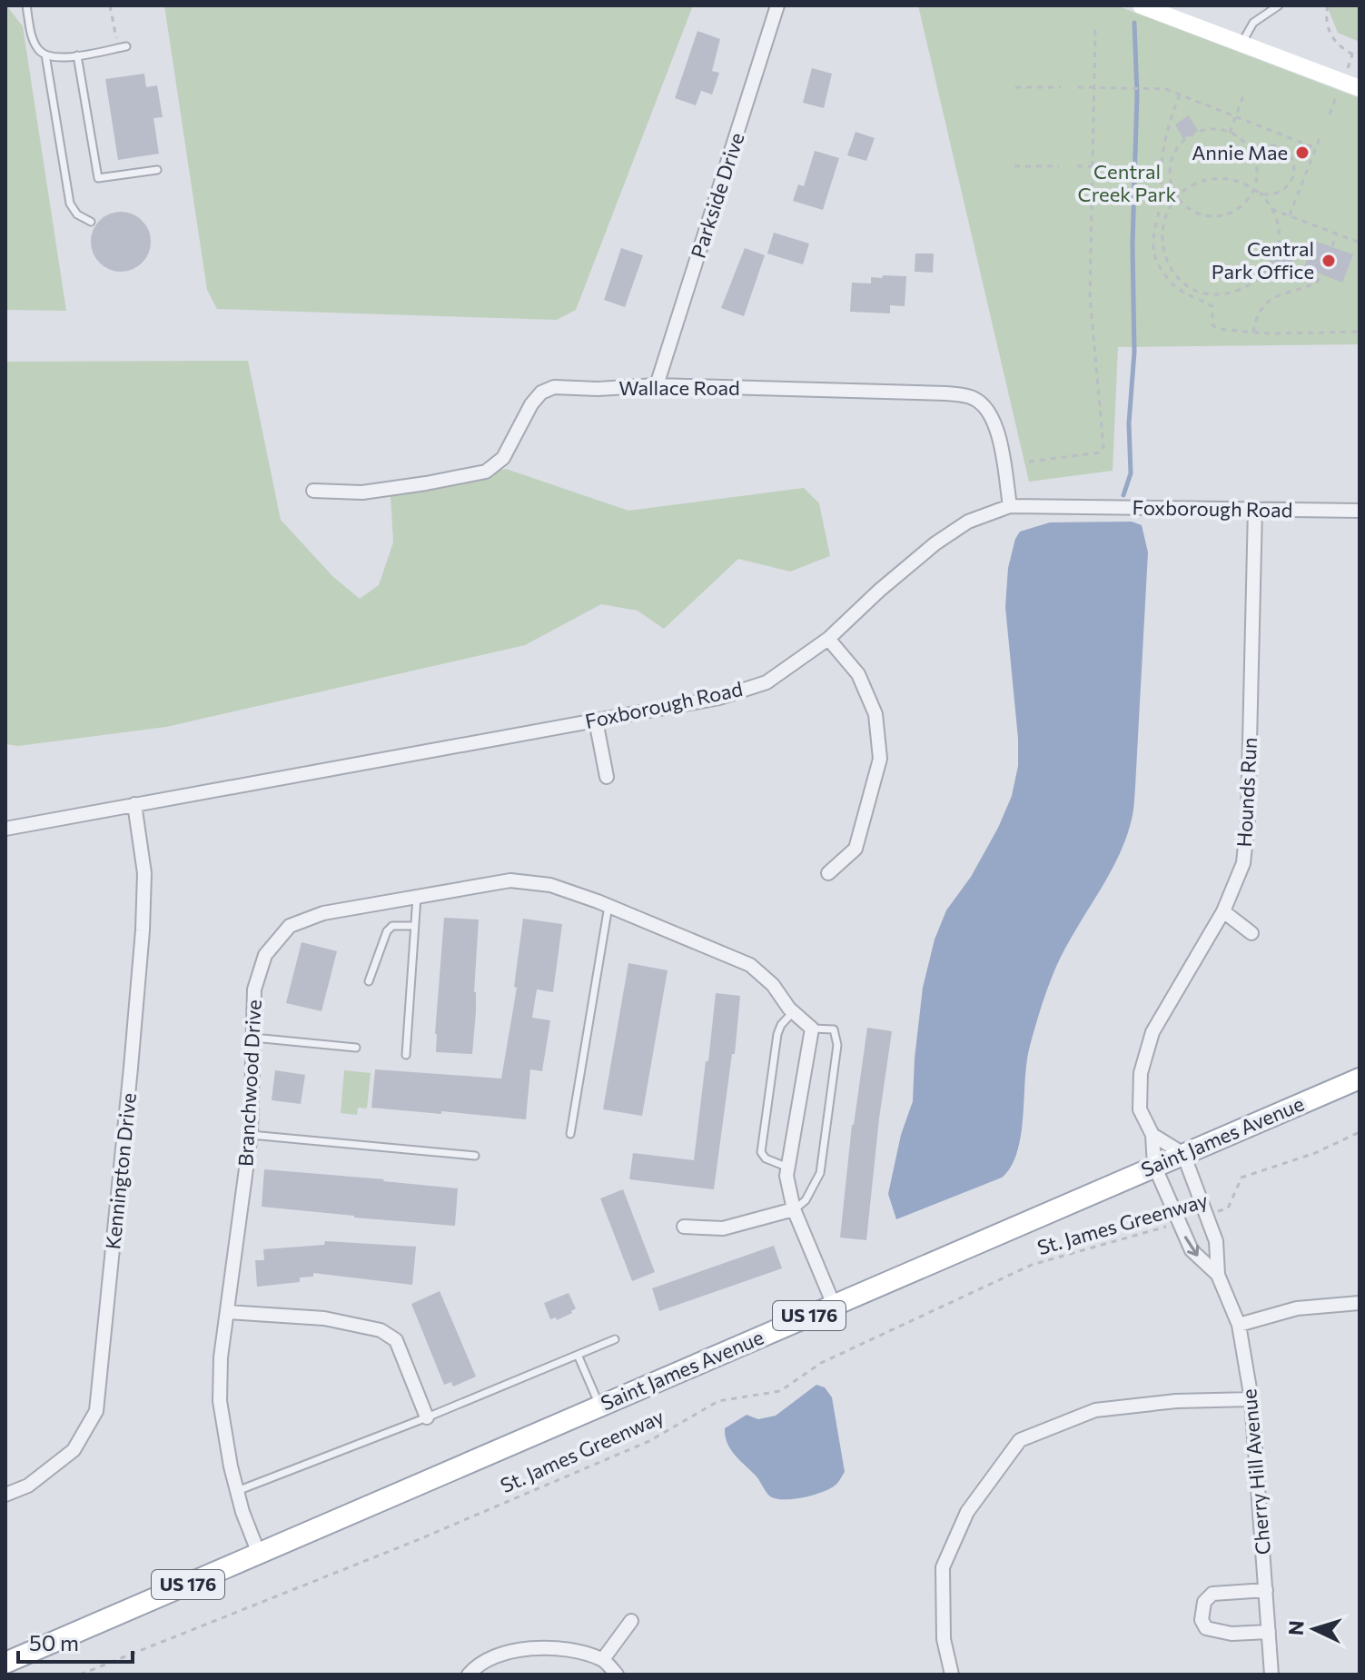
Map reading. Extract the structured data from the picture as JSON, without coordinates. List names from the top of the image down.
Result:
{
  "streets": {
    "main road": ["Saint James Avenue", "US 176"],
    "street": [
      "Parkside Drive",
      "Wallace Road",
      "Foxborough Road",
      "Hounds Run",
      "Branchwood Drive",
      "Kennington Drive",
      "Cherry Hill Avenue"
    ],
    "path": ["St. James Greenway"]
  },
  "crossings": [
    ["Parkside Drive", "Wallace Road"],
    ["Wallace Road", "Foxborough Road"],
    ["Foxborough Road", "Hounds Run"],
    ["Foxborough Road", "Kennington Drive"],
    ["Hounds Run", "Saint James Avenue"],
    ["Hounds Run", "Cherry Hill Avenue"],
    ["Branchwood Drive", "Saint James Avenue"],
    ["Saint James Avenue", "Cherry Hill Avenue"],
    ["St. James Greenway", "Cherry Hill Avenue"]
  ],
  "parks": ["Central Creek Park"],
  "places": ["Annie Mae", "Central Park Office"],
  "scale_bar": "50 m",
  "north": "left"
}
